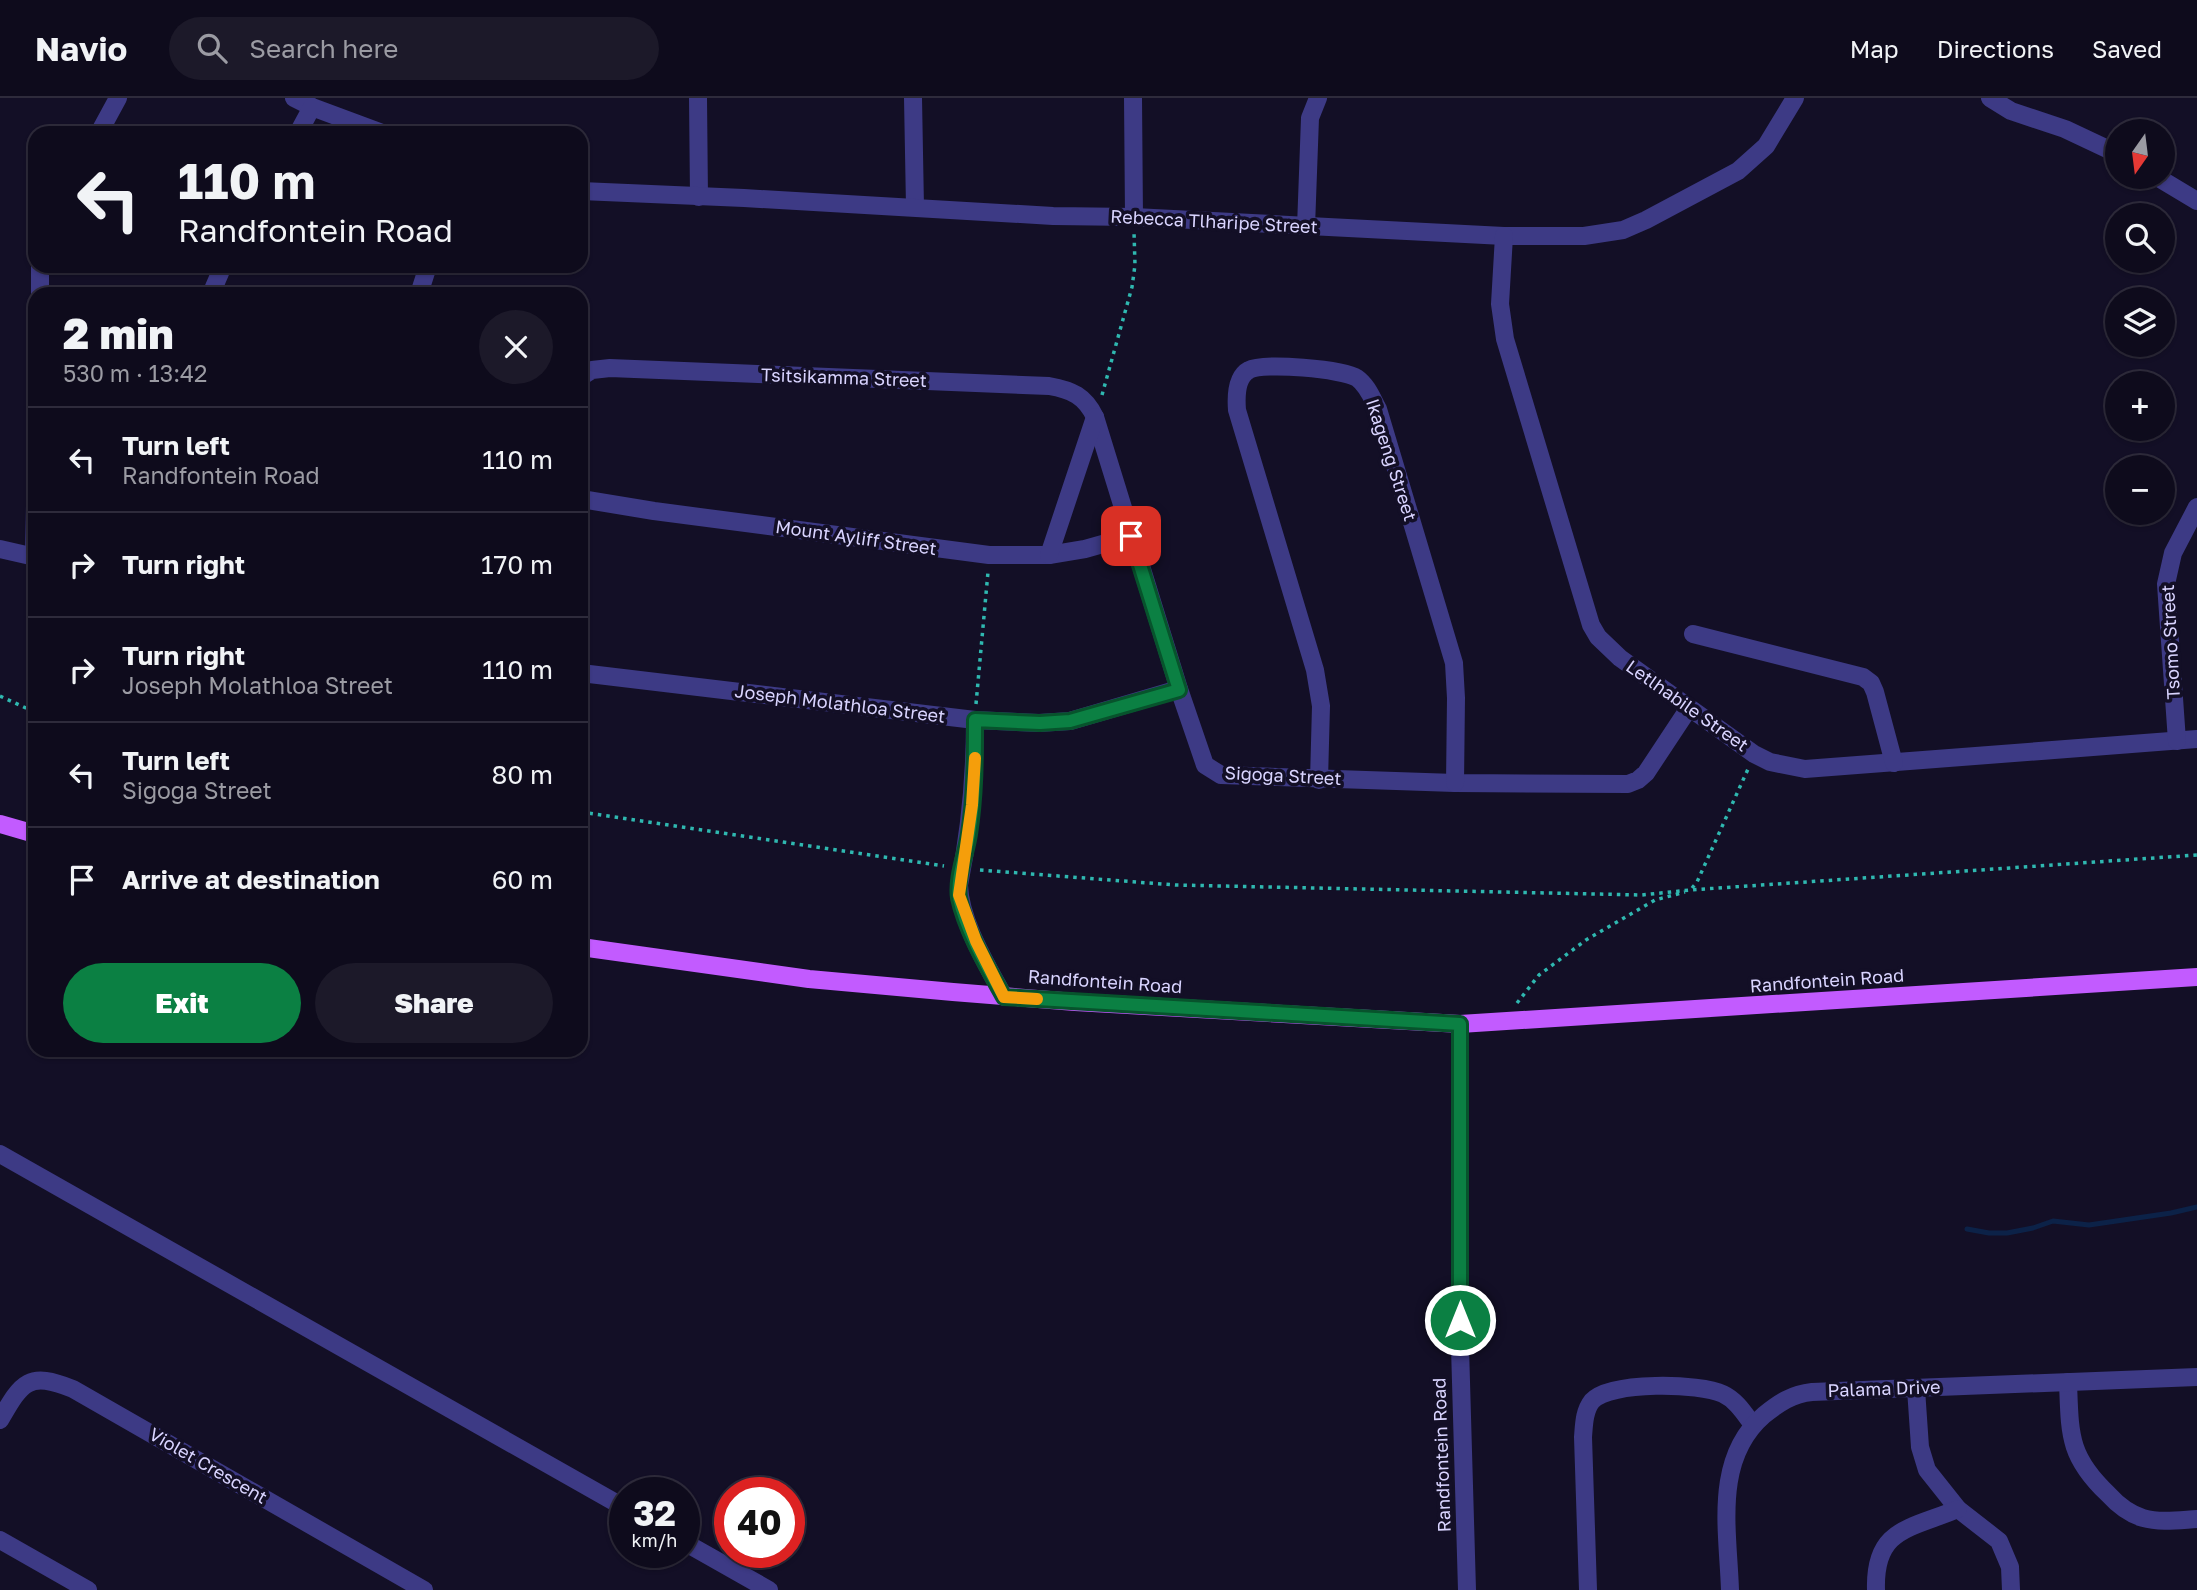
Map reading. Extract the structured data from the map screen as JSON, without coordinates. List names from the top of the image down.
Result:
{
  "streets": {
    "main road": ["Randfontein Road"],
    "street": [
      "Rebecca Tlharipe Street",
      "Tsitsikamma Street",
      "Ikageng Street",
      "Mount Ayliff Street",
      "Tsomo Street",
      "Joseph Molathloa Street",
      "Letlhabile Street",
      "Sigoga Street",
      "Palama Drive",
      "Violet Crescent"
    ]
  },
  "crossings": [
    ["Rebecca Tlharipe Street", "Letlhabile Street"],
    ["Tsitsikamma Street", "Sigoga Street"],
    ["Ikageng Street", "Sigoga Street"],
    ["Mount Ayliff Street", "Sigoga Street"],
    ["Tsomo Street", "Letlhabile Street"],
    ["Joseph Molathloa Street", "Sigoga Street"],
    ["Letlhabile Street", "Sigoga Street"]
  ],
  "north": "bottom",
  "page": {
    "header": "Navio",
    "search": "Search here",
    "nav": ["Map", "Directions", "Saved"],
    "map_buttons": ["+", "−"],
    "turn": ["110 m", "Randfontein Road"],
    "heading": ["2 min", "530 m · 13:42"],
    "list": [
      {
        "name": "Turn left",
        "note": "Randfontein Road",
        "value": "110 m"
      },
      {
        "name": "Turn right",
        "value": "170 m"
      },
      {
        "name": "Turn right",
        "note": "Joseph Molathloa Street",
        "value": "110 m"
      },
      {
        "name": "Turn left",
        "note": "Sigoga Street",
        "value": "80 m"
      },
      {
        "name": "Arrive at destination",
        "value": "60 m"
      }
    ],
    "buttons": ["Exit", "Share"],
    "speed": "32 km/h",
    "limit": "40"
  }
}
